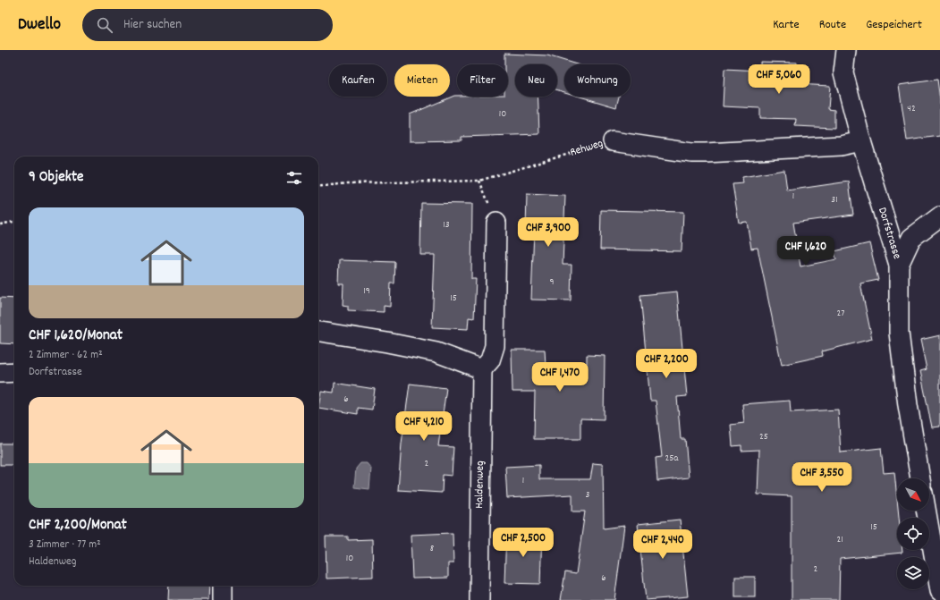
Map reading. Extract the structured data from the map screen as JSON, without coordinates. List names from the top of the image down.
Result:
{
  "streets": {
    "street": ["Rehweg", "Dorfstrasse", "Haldenweg"]
  },
  "crossings": [
    ["Rehweg", "Dorfstrasse"]
  ],
  "house_numbers": [
    "42",
    "10",
    "1",
    "31",
    "13",
    "9",
    "19",
    "15",
    "27",
    "6",
    "25",
    "25a",
    "2",
    "1",
    "3",
    "15",
    "21",
    "8",
    "10",
    "2",
    "6"
  ],
  "north": "bottom right",
  "page": {
    "header": "Dwello",
    "search": "Hier suchen",
    "nav": ["Karte", "Route", "Gespeichert"],
    "price": [
      "CHF 5,060",
      "CHF 3,900",
      "CHF 1,620",
      "CHF 2,200",
      "CHF 1,470",
      "CHF 4,210",
      "CHF 3,550",
      "CHF 2,500",
      "CHF 2,440"
    ],
    "chip": [
      "Kaufen",
      "Mieten",
      "Filter",
      "Neu",
      "Wohnung"
    ],
    "heading": "9 Objekte",
    "list": [
      {
        "name": "CHF 1,620/Monat",
        "note": "2 Zimmer · 62 m² · Dorfstrasse"
      },
      {
        "name": "CHF 2,200/Monat",
        "note": "3 Zimmer · 77 m² · Haldenweg"
      }
    ]
  }
}
